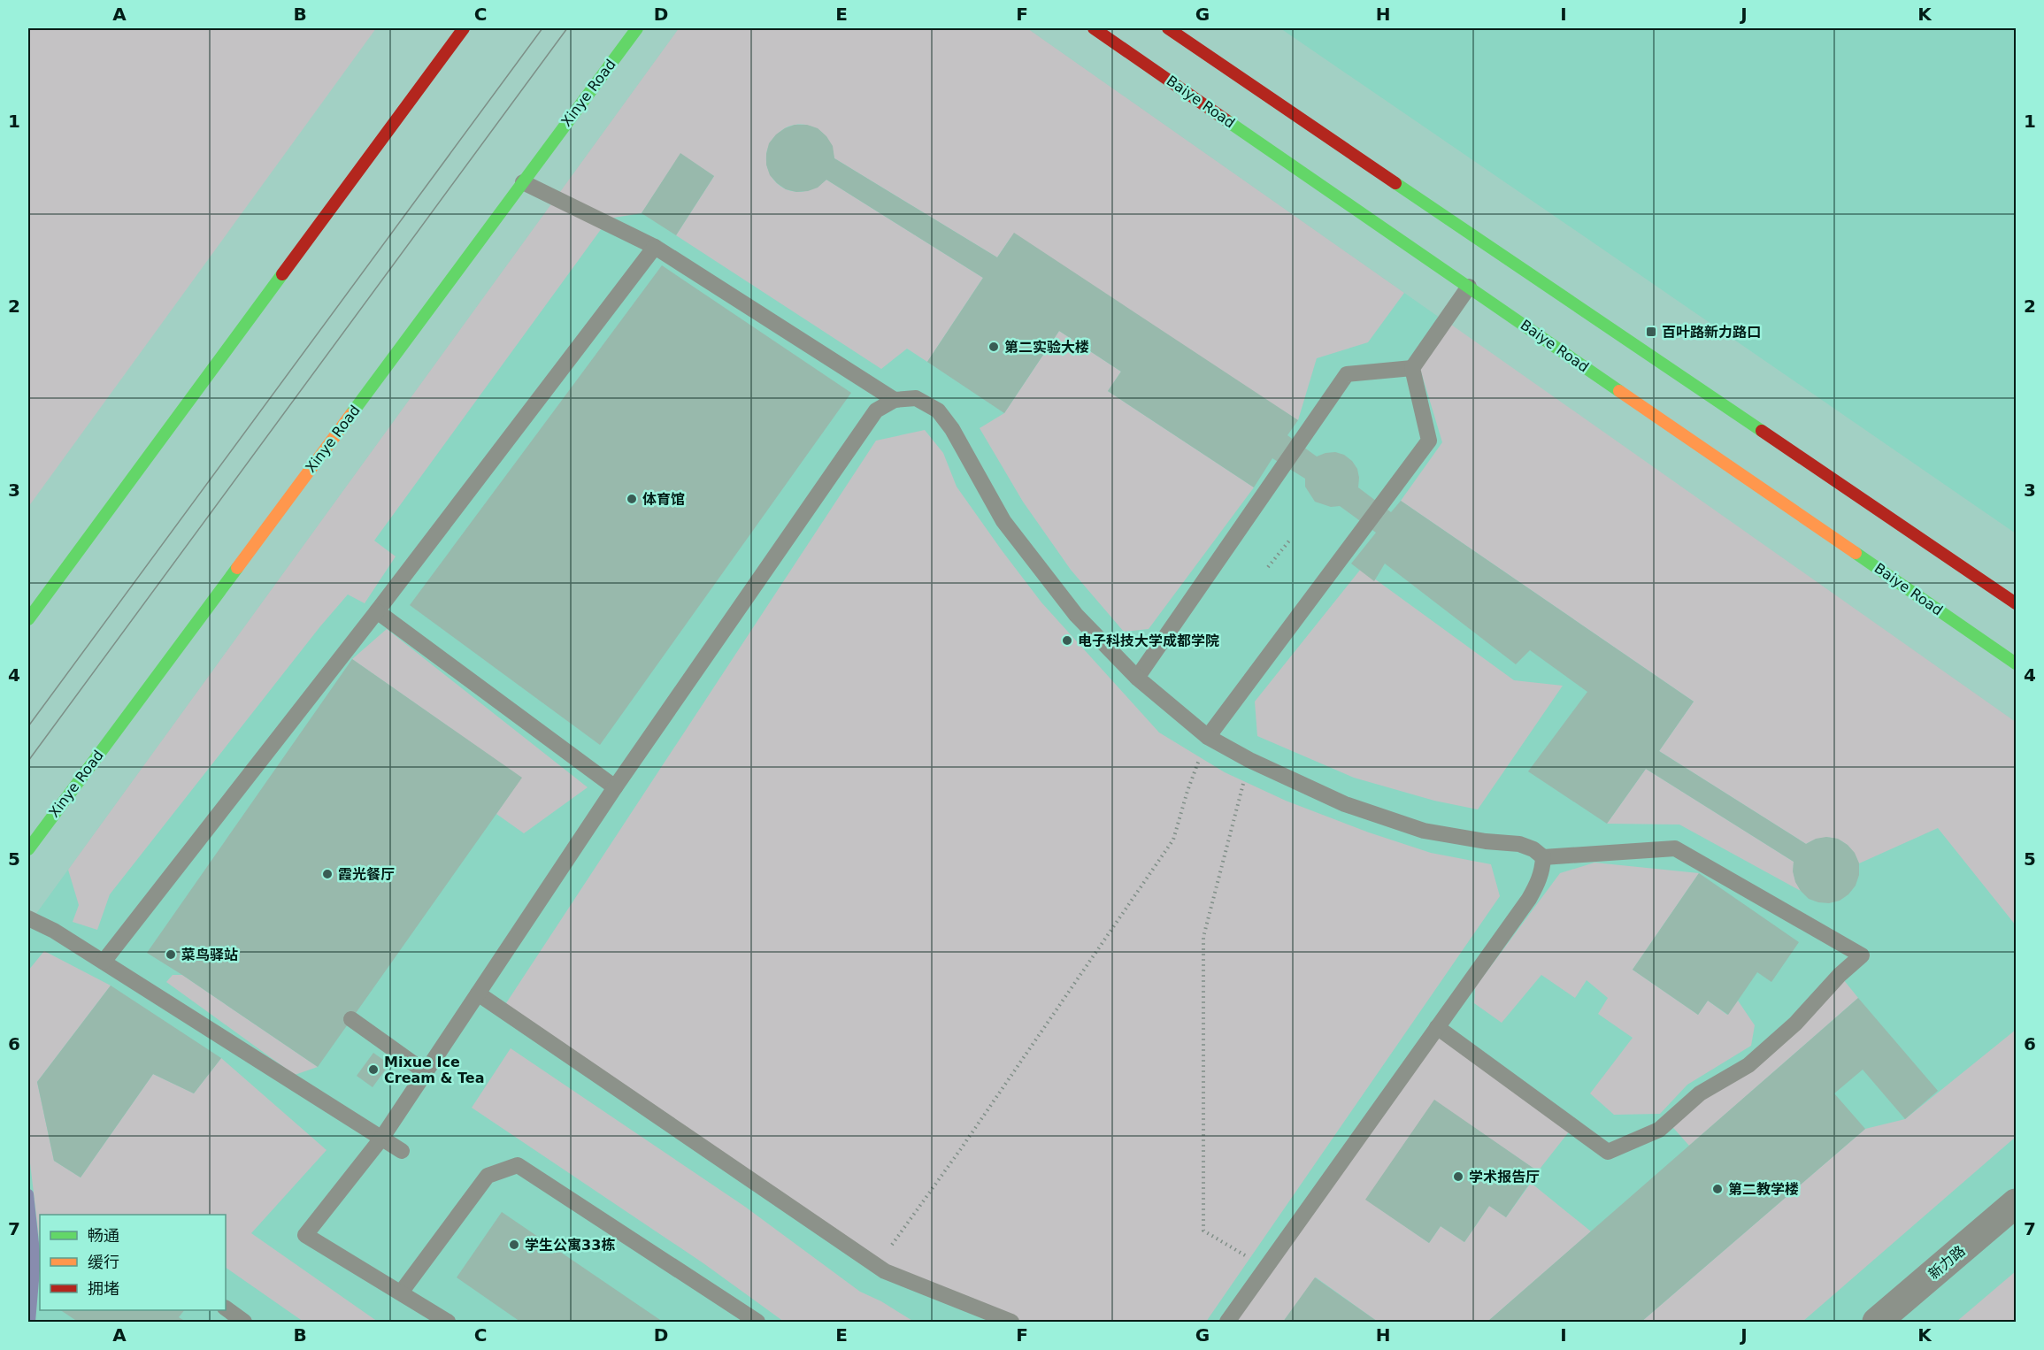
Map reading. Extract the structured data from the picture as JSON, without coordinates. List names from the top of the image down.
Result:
{
  "streets": {
    "street": ["Xinye Road", "Baiye Road", "新力路"]
  },
  "places": {
    "transit": ["百叶路新力路口"],
    "other": [
      "第二实验大楼",
      "体育馆",
      "电子科技大学成都学院",
      "霞光餐厅",
      "菜鸟驿站",
      "Mixue Ice Cream & Tea",
      "学术报告厅",
      "第二教学楼",
      "学生公寓33栋"
    ]
  },
  "legend": ["畅通", "缓行", "拥堵"],
  "grid": {
    "columns": [
      "A",
      "B",
      "C",
      "D",
      "E",
      "F",
      "G",
      "H",
      "I",
      "J",
      "K"
    ],
    "rows": [
      "1",
      "2",
      "3",
      "4",
      "5",
      "6",
      "7"
    ]
  }
}
